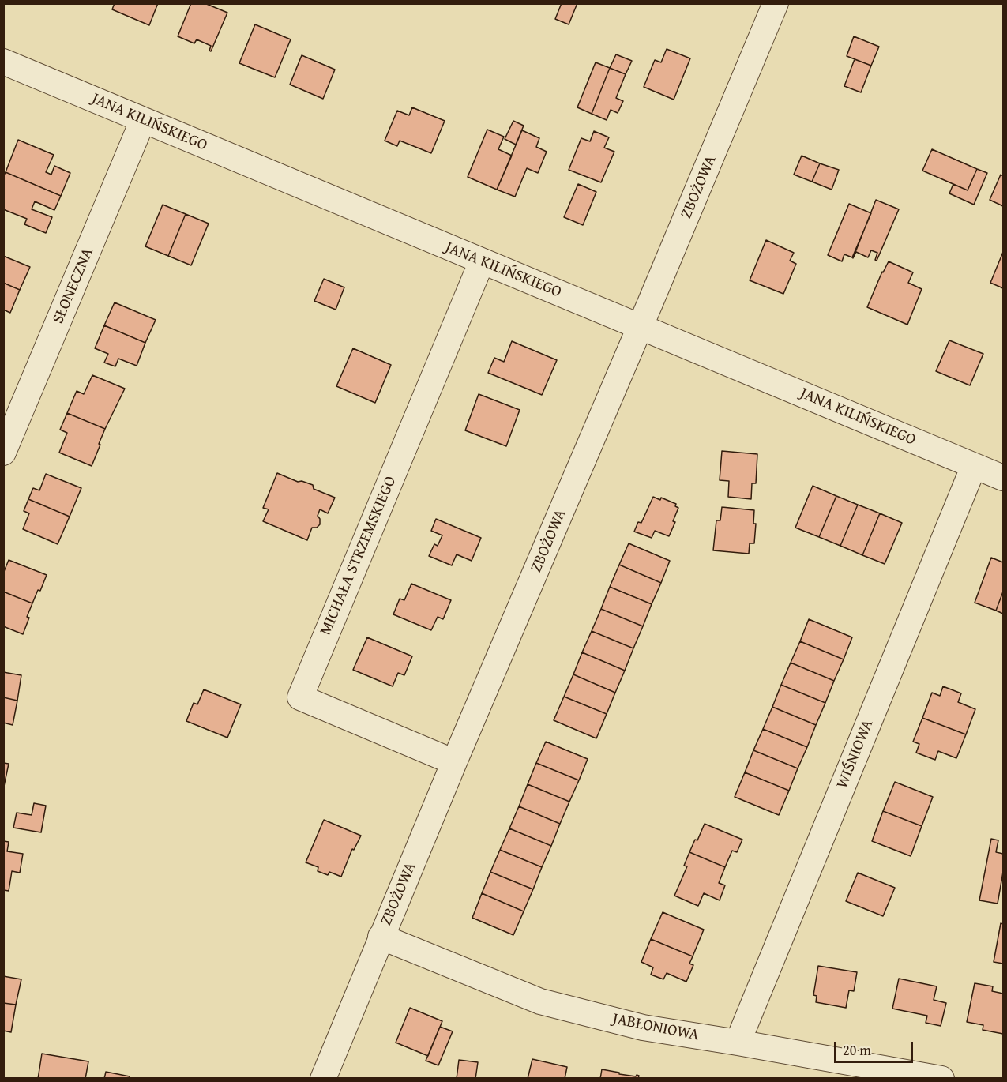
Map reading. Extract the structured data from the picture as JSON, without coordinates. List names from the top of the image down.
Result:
{
  "streets": {
    "street": [
      "JANA KILIŃSKIEGO",
      "ZBOŻOWA",
      "SŁONECZNA",
      "MICHAŁA STRZEMSKIEGO",
      "WIŚNIOWA",
      "JABŁONIOWA"
    ]
  },
  "crossings": [
    ["JANA KILIŃSKIEGO", "ZBOŻOWA"],
    ["JANA KILIŃSKIEGO", "SŁONECZNA"],
    ["JANA KILIŃSKIEGO", "MICHAŁA STRZEMSKIEGO"],
    ["JANA KILIŃSKIEGO", "WIŚNIOWA"],
    ["ZBOŻOWA", "MICHAŁA STRZEMSKIEGO"],
    ["ZBOŻOWA", "JABŁONIOWA"],
    ["WIŚNIOWA", "JABŁONIOWA"]
  ],
  "scale_bar": "20 m"
}
